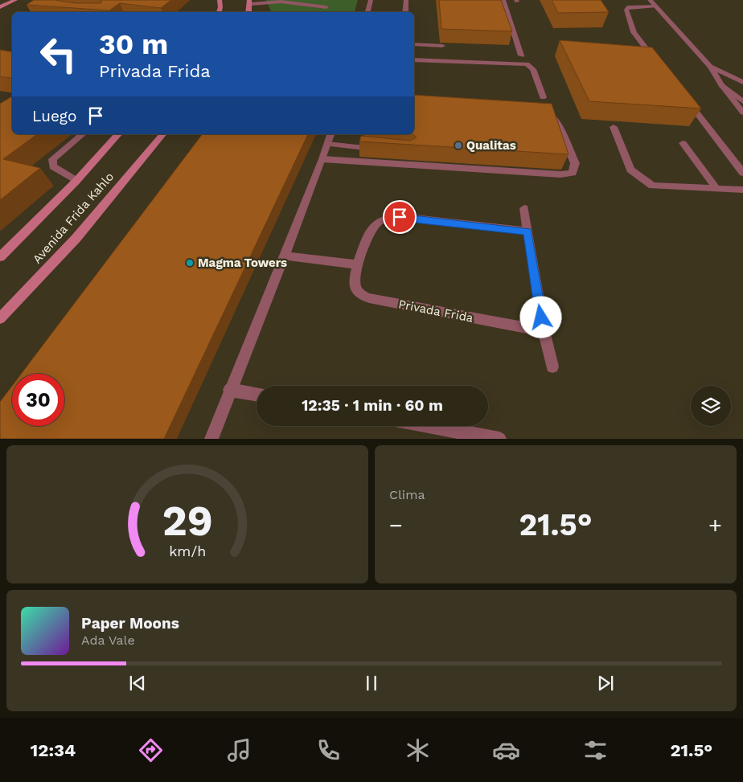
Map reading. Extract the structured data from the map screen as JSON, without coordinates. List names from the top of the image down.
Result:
{
  "streets": {
    "street": ["Avenida Frida Kahlo", "Privada Frida"]
  },
  "places": ["Qualitas", "Magma Towers"],
  "page": {
    "turn": ["30 m", "Privada Frida"],
    "then": "Luego",
    "limit": "30",
    "trip": "12:35 · 1 min · 60 m",
    "tile": "Clima",
    "heat": ["−", "21.5°", "+"],
    "song": ["Paper Moons", "Ada Vale"],
    "tabs": ["12:34", "21.5°"],
    "gauge": ["29", "km/h"]
  }
}
